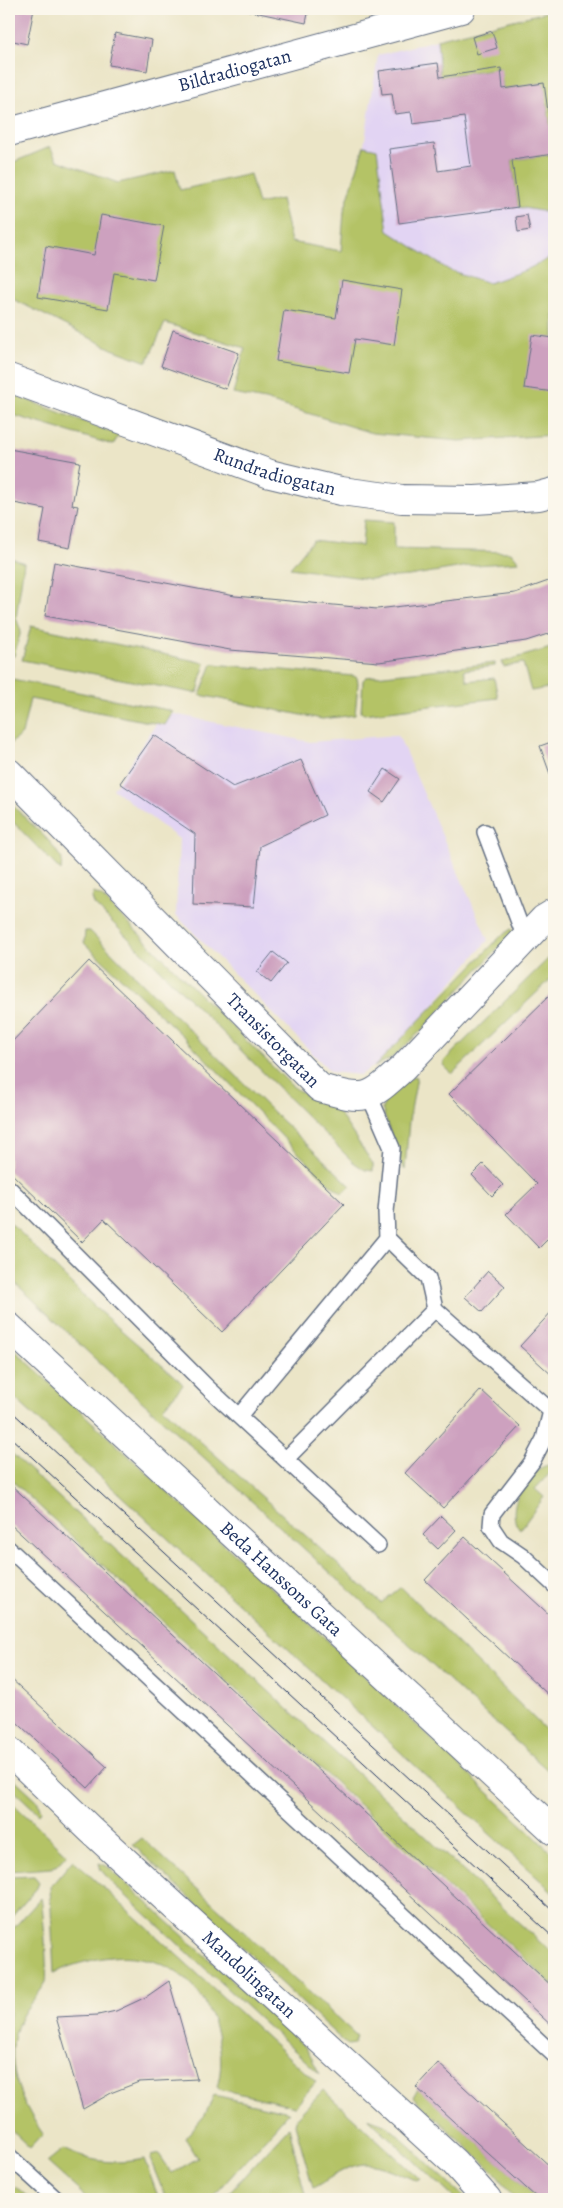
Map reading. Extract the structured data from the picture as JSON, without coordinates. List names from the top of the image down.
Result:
{
  "streets": {
    "street": [
      "Bildradiogatan",
      "Rundradiogatan",
      "Transistorgatan",
      "Beda Hanssons Gata",
      "Mandolingatan"
    ]
  }
}
